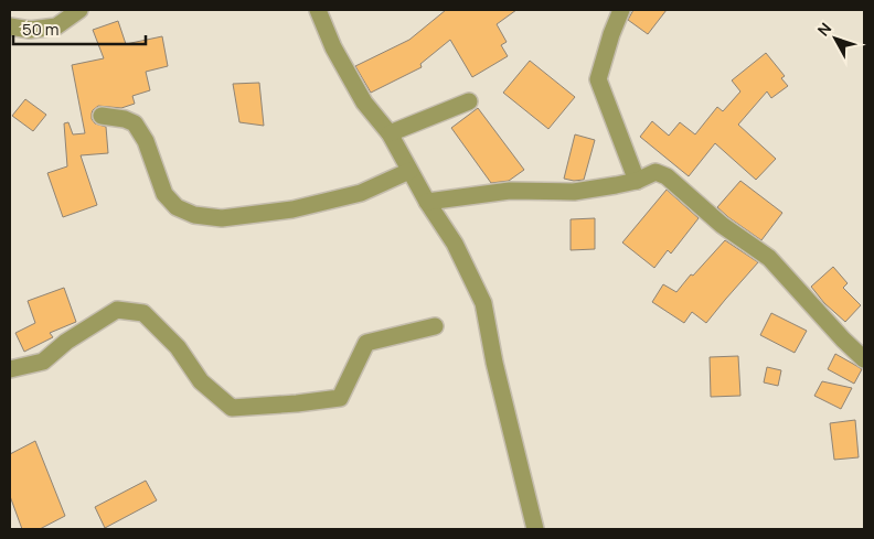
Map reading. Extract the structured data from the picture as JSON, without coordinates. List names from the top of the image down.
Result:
{
  "scale_bar": "50 m",
  "north": "top left"
}
